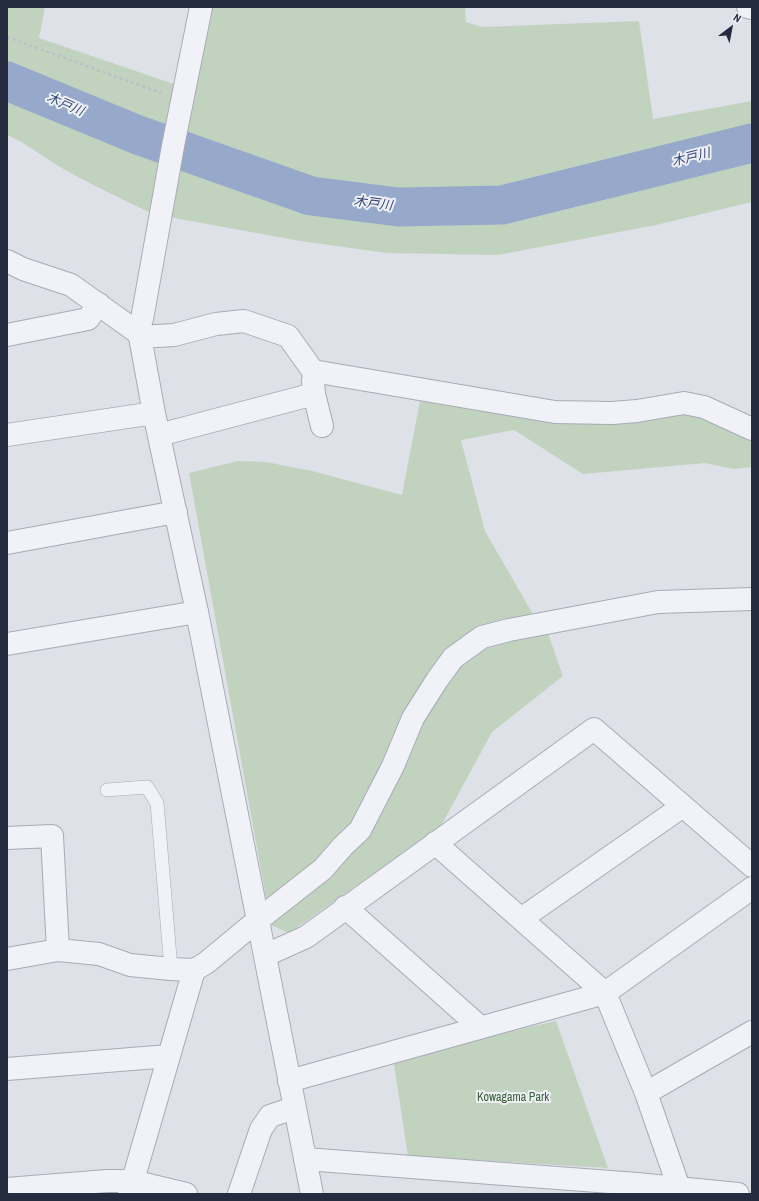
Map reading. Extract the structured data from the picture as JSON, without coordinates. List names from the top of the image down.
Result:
{
  "water": ["木戸川"],
  "parks": ["Kowagama Park"],
  "north": "top right"
}
